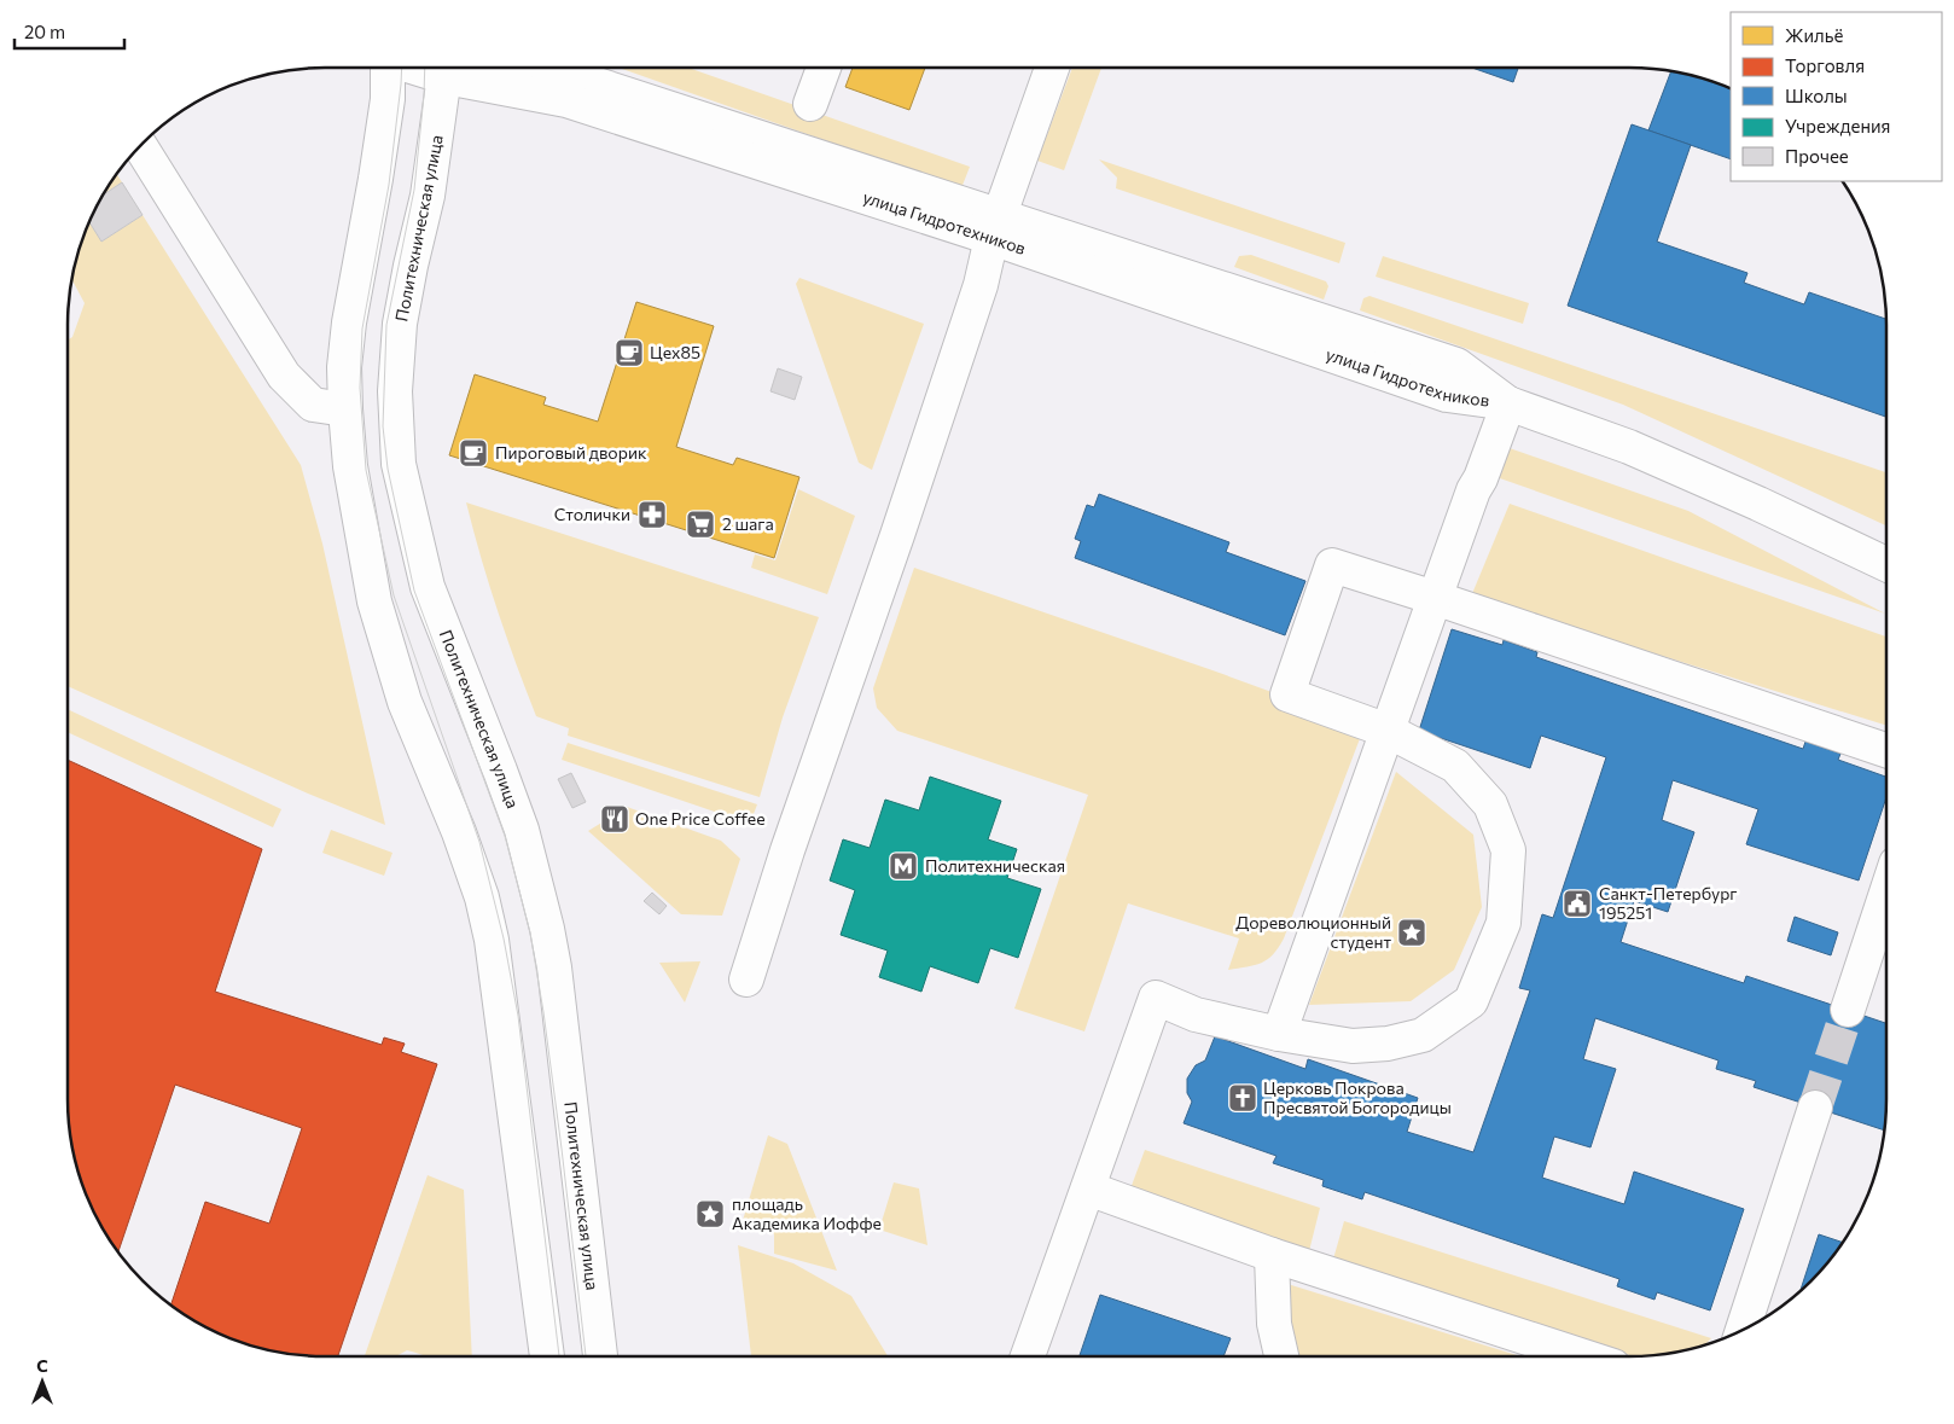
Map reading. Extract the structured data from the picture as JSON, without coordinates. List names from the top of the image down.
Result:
{
  "streets": {
    "main road": ["улица Гидротехников", "Политехническая улица"]
  },
  "crossings": [
    ["улица Гидротехников", "Политехническая улица"]
  ],
  "places": {
    "cafe": ["Цех85", "Пироговый дворик"],
    "pharmacy": ["Столички"],
    "supermarket": ["2 шага"],
    "restaurant": ["One Price Coffee"],
    "metro station": ["Политехническая"],
    "public building": ["Санкт-Петербург 195251"],
    "place": ["Дореволюционный студент", "площадь Академика Иоффе"],
    "church": ["Церковь Покрова Пресвятой Богородицы"]
  },
  "legend": [
    "Жильё",
    "Торговля",
    "Школы",
    "Учреждения",
    "Прочее"
  ],
  "scale_bar": "20 m",
  "north": "top"
}
